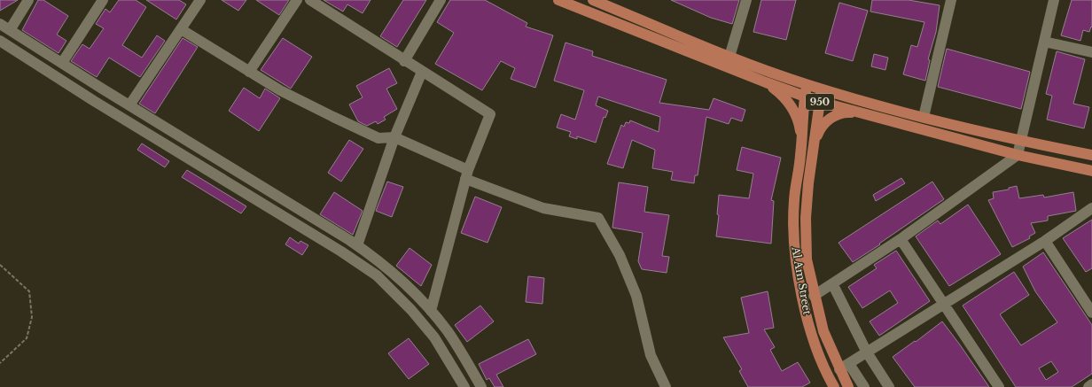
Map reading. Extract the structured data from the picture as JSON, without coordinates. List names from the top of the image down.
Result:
{
  "streets": {
    "main road": ["950", "Al Am Street"]
  },
  "crossings": [
    ["950", "Al Am Street"]
  ]
}
